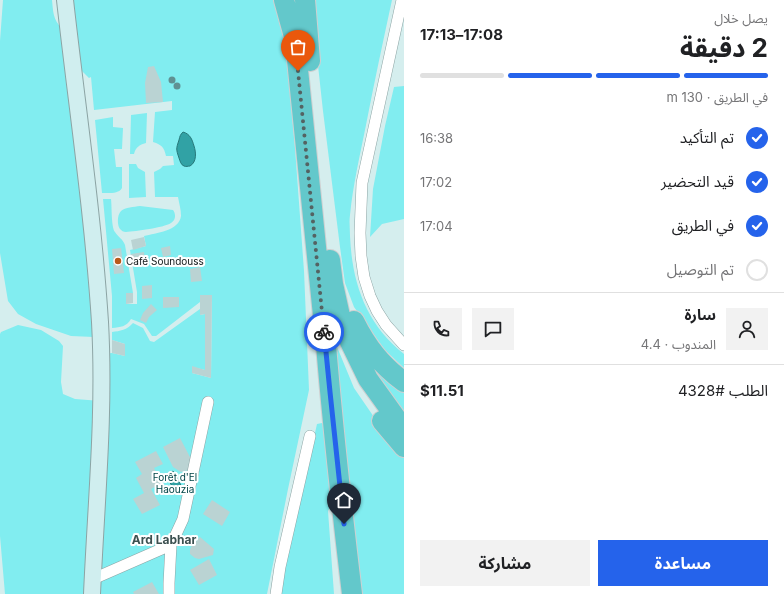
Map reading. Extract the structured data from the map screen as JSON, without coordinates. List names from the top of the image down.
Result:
{
  "districts": ["Ard Labhar"],
  "parks": ["Forêt d'El Haouzia"],
  "places": ["Café Soundouss"],
  "page": {
    "heading": ["2 دقيقة", "يصل خلال", "17:08–17:13"],
    "panel": [
      "سارة",
      "المندوب · 4.4",
      "الطلب #4328",
      "$11.51"
    ],
    "bar": "في الطريق · 130 m",
    "list": [
      ["تم التأكيد", "16:38"],
      ["قيد التحضير", "17:02"],
      ["في الطريق", "17:04"],
      "تم التوصيل"
    ],
    "buttons": ["مساعدة", "مشاركة"]
  }
}
